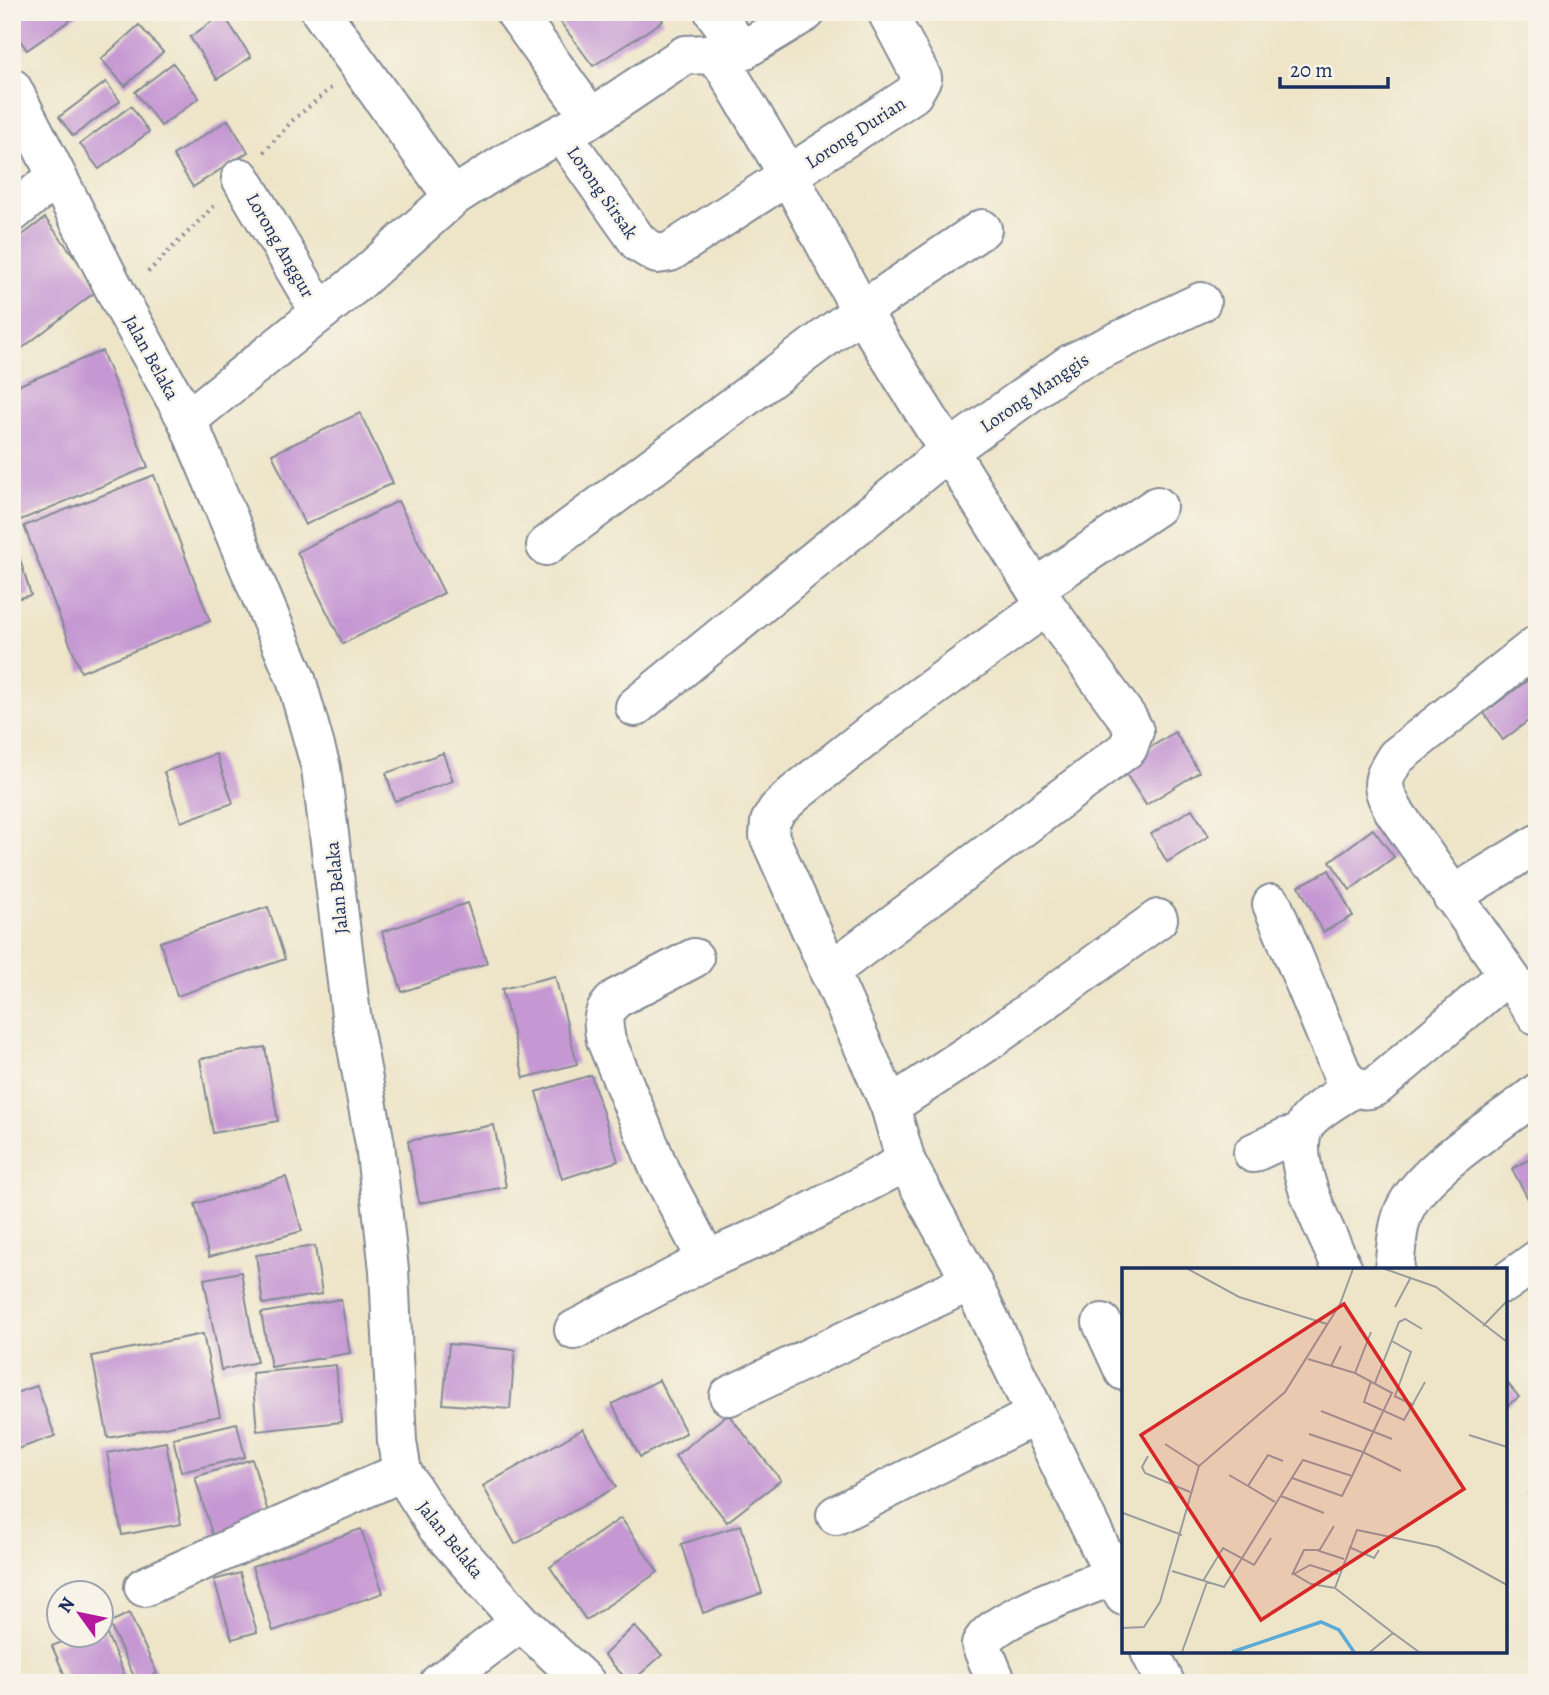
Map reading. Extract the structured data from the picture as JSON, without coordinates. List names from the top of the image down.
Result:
{
  "streets": {
    "street": [
      "Lorong Durian",
      "Lorong Sirsak",
      "Lorong Anggur",
      "Jalan Belaka",
      "Lorong Manggis"
    ]
  },
  "crossings": [
    ["Lorong Durian", "Lorong Sirsak"]
  ],
  "scale_bar": "20 m",
  "north": "top left"
}
